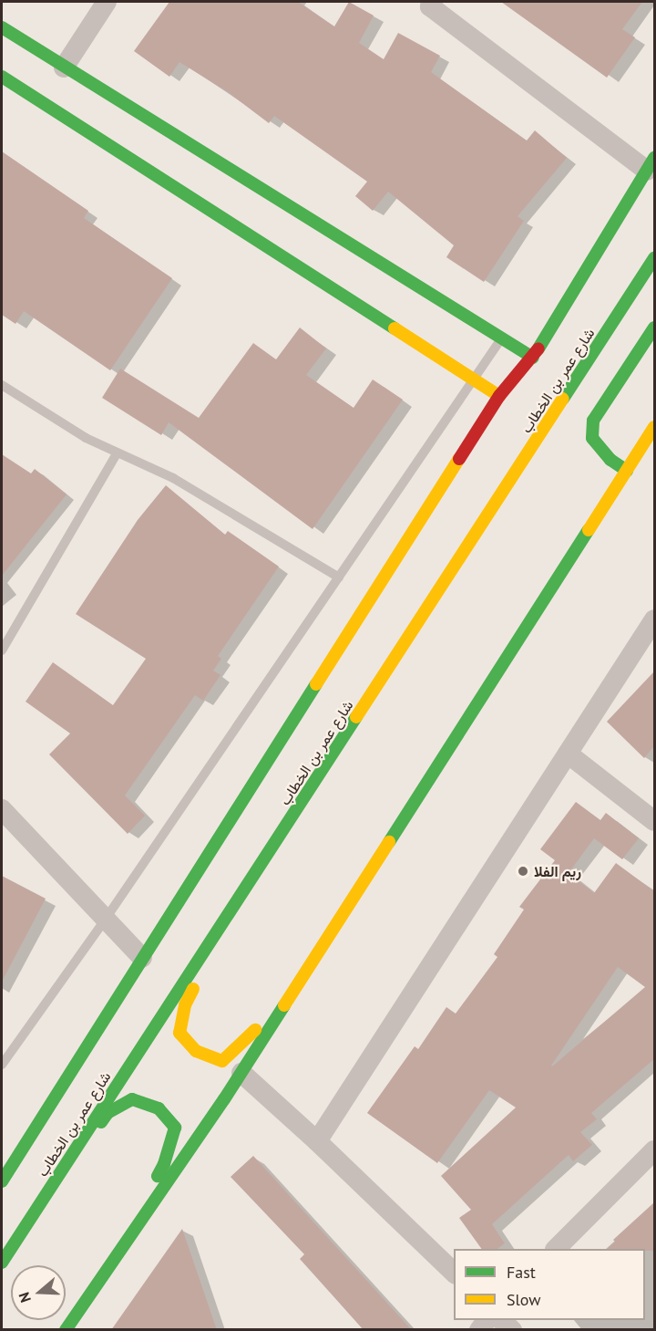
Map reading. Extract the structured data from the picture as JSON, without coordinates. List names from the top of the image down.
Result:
{
  "streets": {
    "main road": ["شارع عمر بن الخطاب"]
  },
  "places": ["ريم الفلا"],
  "legend": ["Fast", "Slow"],
  "north": "left"
}
